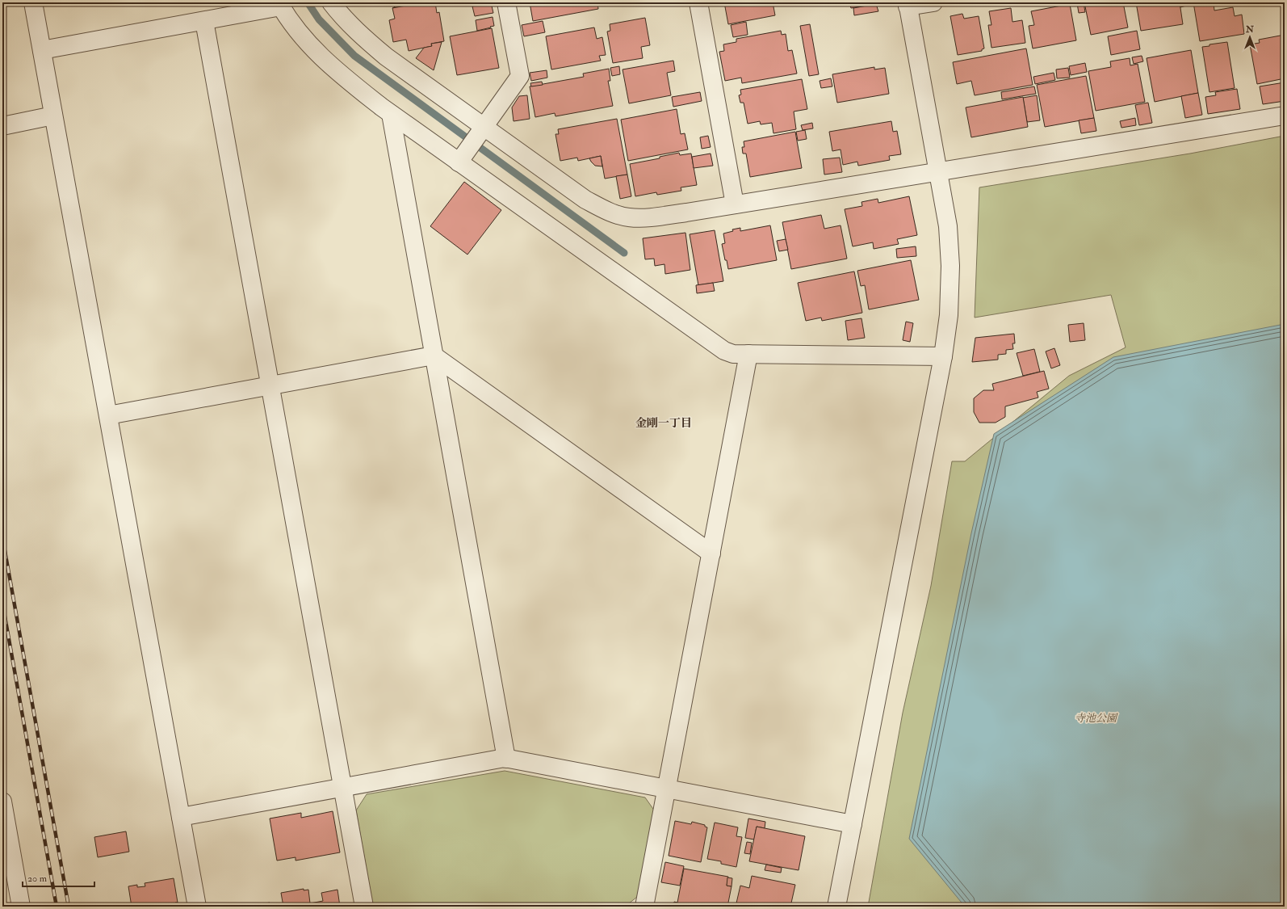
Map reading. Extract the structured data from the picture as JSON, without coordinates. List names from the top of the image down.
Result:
{
  "districts": ["金剛一丁目"],
  "parks": ["寺池公園"],
  "scale_bar": "20 m",
  "north": "top"
}
